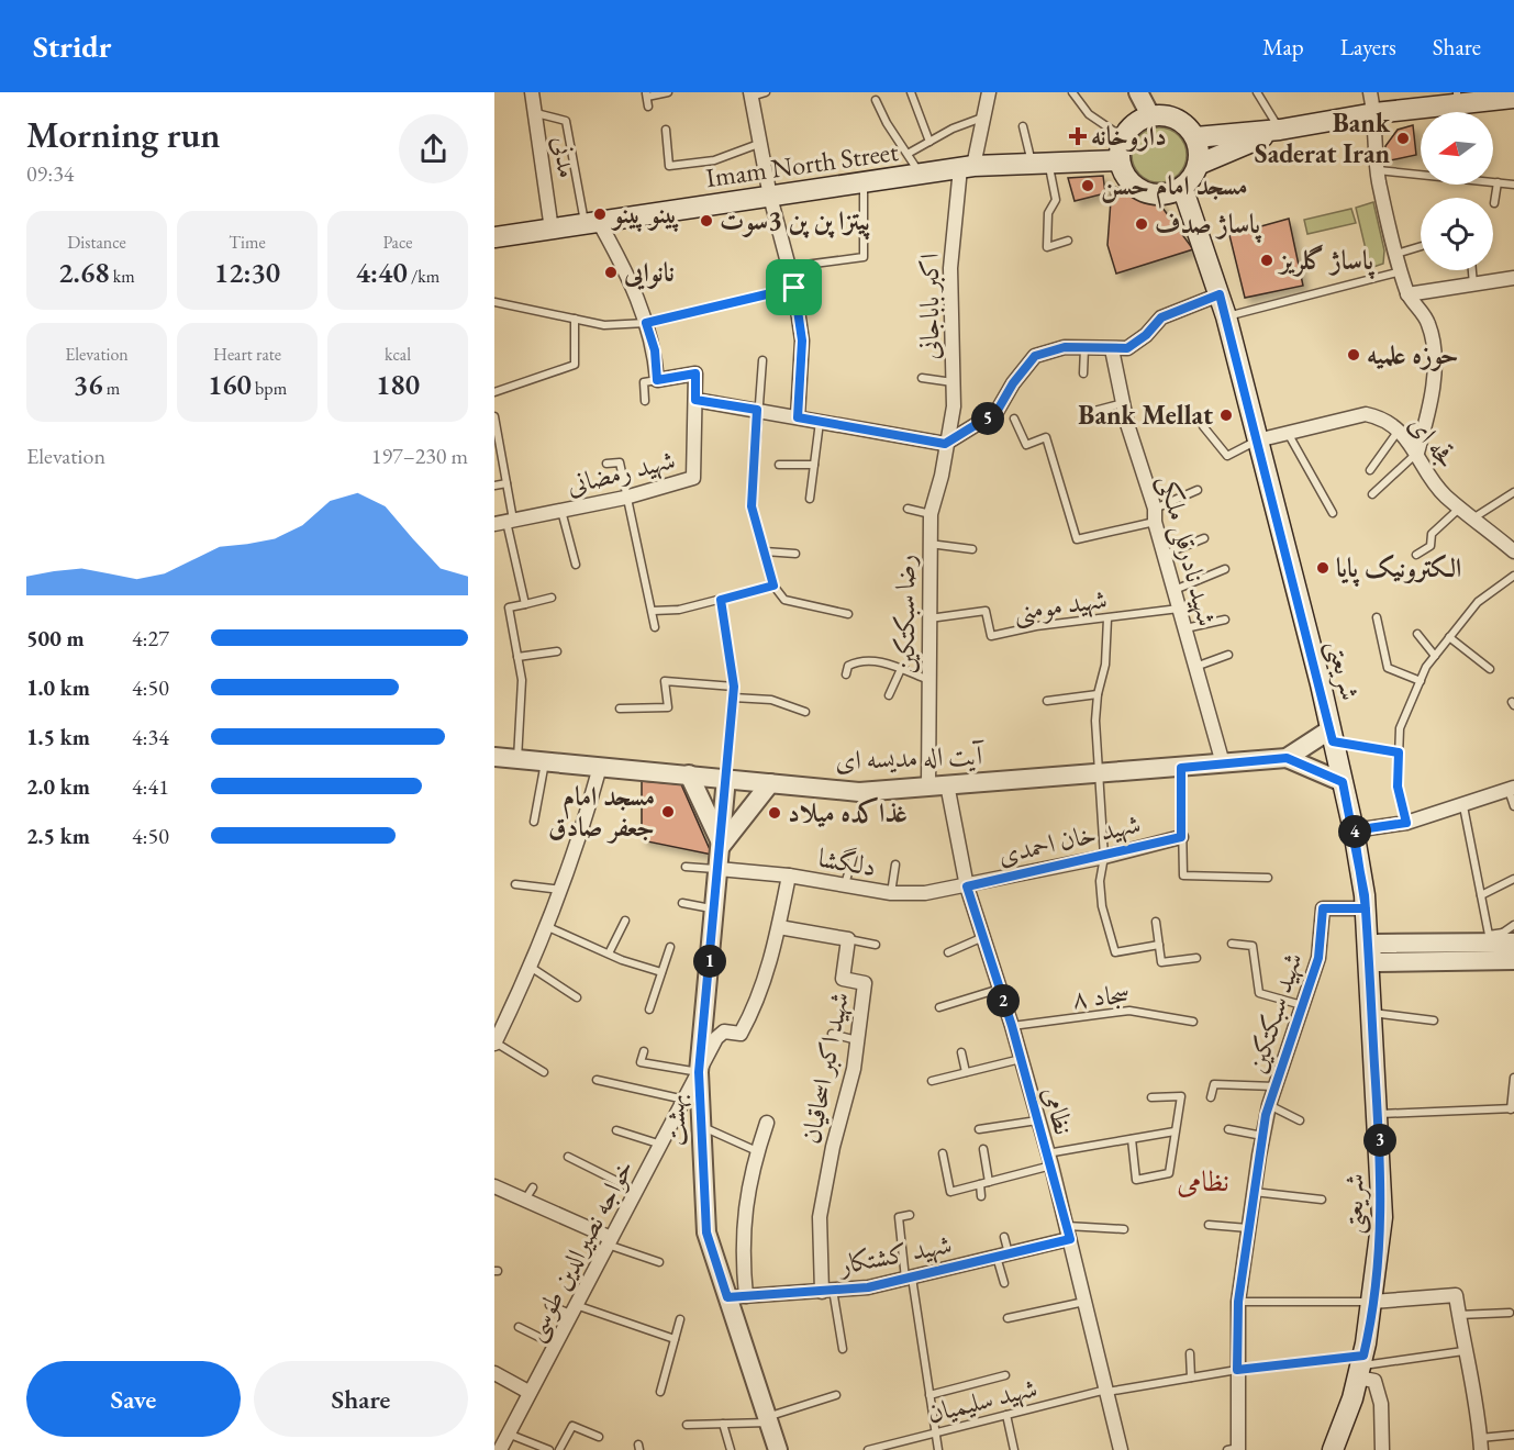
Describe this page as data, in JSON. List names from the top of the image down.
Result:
{
  "streets": {
    "main road": ["Imam North Street", "شریعتی"],
    "street": [
      "مدنی",
      "اکبر باباجانی",
      "قجه ای",
      "شهید رمضانی",
      "شهید نادرقلی ملکی",
      "رضا سبکتکین",
      "آیت اله مدیسه ای",
      "شهید خان احمدی",
      "دلگشا",
      "شهید سبکتکین",
      "شهید اکبر اسحاقیان",
      "نظامی",
      "بهشت",
      "خواجه نصیرالدین طوسی",
      "شهید کشتکار"
    ],
    "lane": ["شهید مومنی", "سجاد ۸", "شهید سلیمیان"]
  },
  "crossings": [
    ["مدنی", "Imam North Street"],
    ["Imam North Street", "اکبر باباجانی"],
    ["Imam North Street", "شریعتی"],
    ["اکبر باباجانی", "رضا سبکتکین"],
    ["قجه ای", "شریعتی"],
    ["شهید نادرقلی ملکی", "شهید مومنی"],
    ["شهید نادرقلی ملکی", "آیت اله مدیسه ای"],
    ["شهید مومنی", "رضا سبکتکین"],
    ["رضا سبکتکین", "آیت اله مدیسه ای"],
    ["رضا سبکتکین", "نظامی"],
    ["شریعتی", "شهید سبکتکین"],
    ["شریعتی", "شهید سلیمیان"],
    ["آیت اله مدیسه ای", "شهید خان احمدی"],
    ["آیت اله مدیسه ای", "نظامی"],
    ["آیت اله مدیسه ای", "بهشت"],
    ["شهید خان احمدی", "دلگشا"],
    ["شهید خان احمدی", "نظامی"],
    ["دلگشا", "نظامی"],
    ["دلگشا", "بهشت"],
    ["سجاد ۸", "نظامی"],
    ["شهید سبکتکین", "شهید سلیمیان"],
    ["شهید اکبر اسحاقیان", "شهید کشتکار"],
    ["نظامی", "شهید کشتکار"],
    ["نظامی", "شهید سلیمیان"],
    ["بهشت", "خواجه نصیرالدین طوسی"],
    ["بهشت", "شهید کشتکار"]
  ],
  "districts": ["نظامی"],
  "places": {
    "health": ["داروخانه"],
    "other": [
      "Bank Saderat Iran",
      "مسجد امام حسن",
      "پینو پینو",
      "پیتزا پن پن 3سوت",
      "پاساژ صدف",
      "پاساژ گلریز",
      "نانوایی",
      "حوزه علمیه",
      "Bank Mellat",
      "الکترونیک پایا",
      "مسجد امام جعفر صادق",
      "غذاکده میلاد"
    ]
  },
  "north": "left",
  "page": {
    "header": "Stridr",
    "nav": ["Map", "Layers", "Share"],
    "heading": ["Morning run", "09:34"],
    "stats": [
      ["Distance", "2.68 km"],
      ["Time", "12:30"],
      ["Pace", "4:40 /km"],
      ["Elevation", "36 m"],
      ["Heart rate", "160 bpm"],
      ["kcal", "180"]
    ],
    "pins": [
      "5",
      "4",
      "1",
      "2",
      "3"
    ],
    "chart": ["Elevation", "197–230 m"],
    "list": [
      {
        "name": "500 m",
        "note": "4:27"
      },
      {
        "name": "1.0 km",
        "note": "4:50"
      },
      {
        "name": "1.5 km",
        "note": "4:34"
      },
      {
        "name": "2.0 km",
        "note": "4:41"
      },
      {
        "name": "2.5 km",
        "note": "4:50"
      }
    ],
    "buttons": ["Save", "Share"]
  }
}
